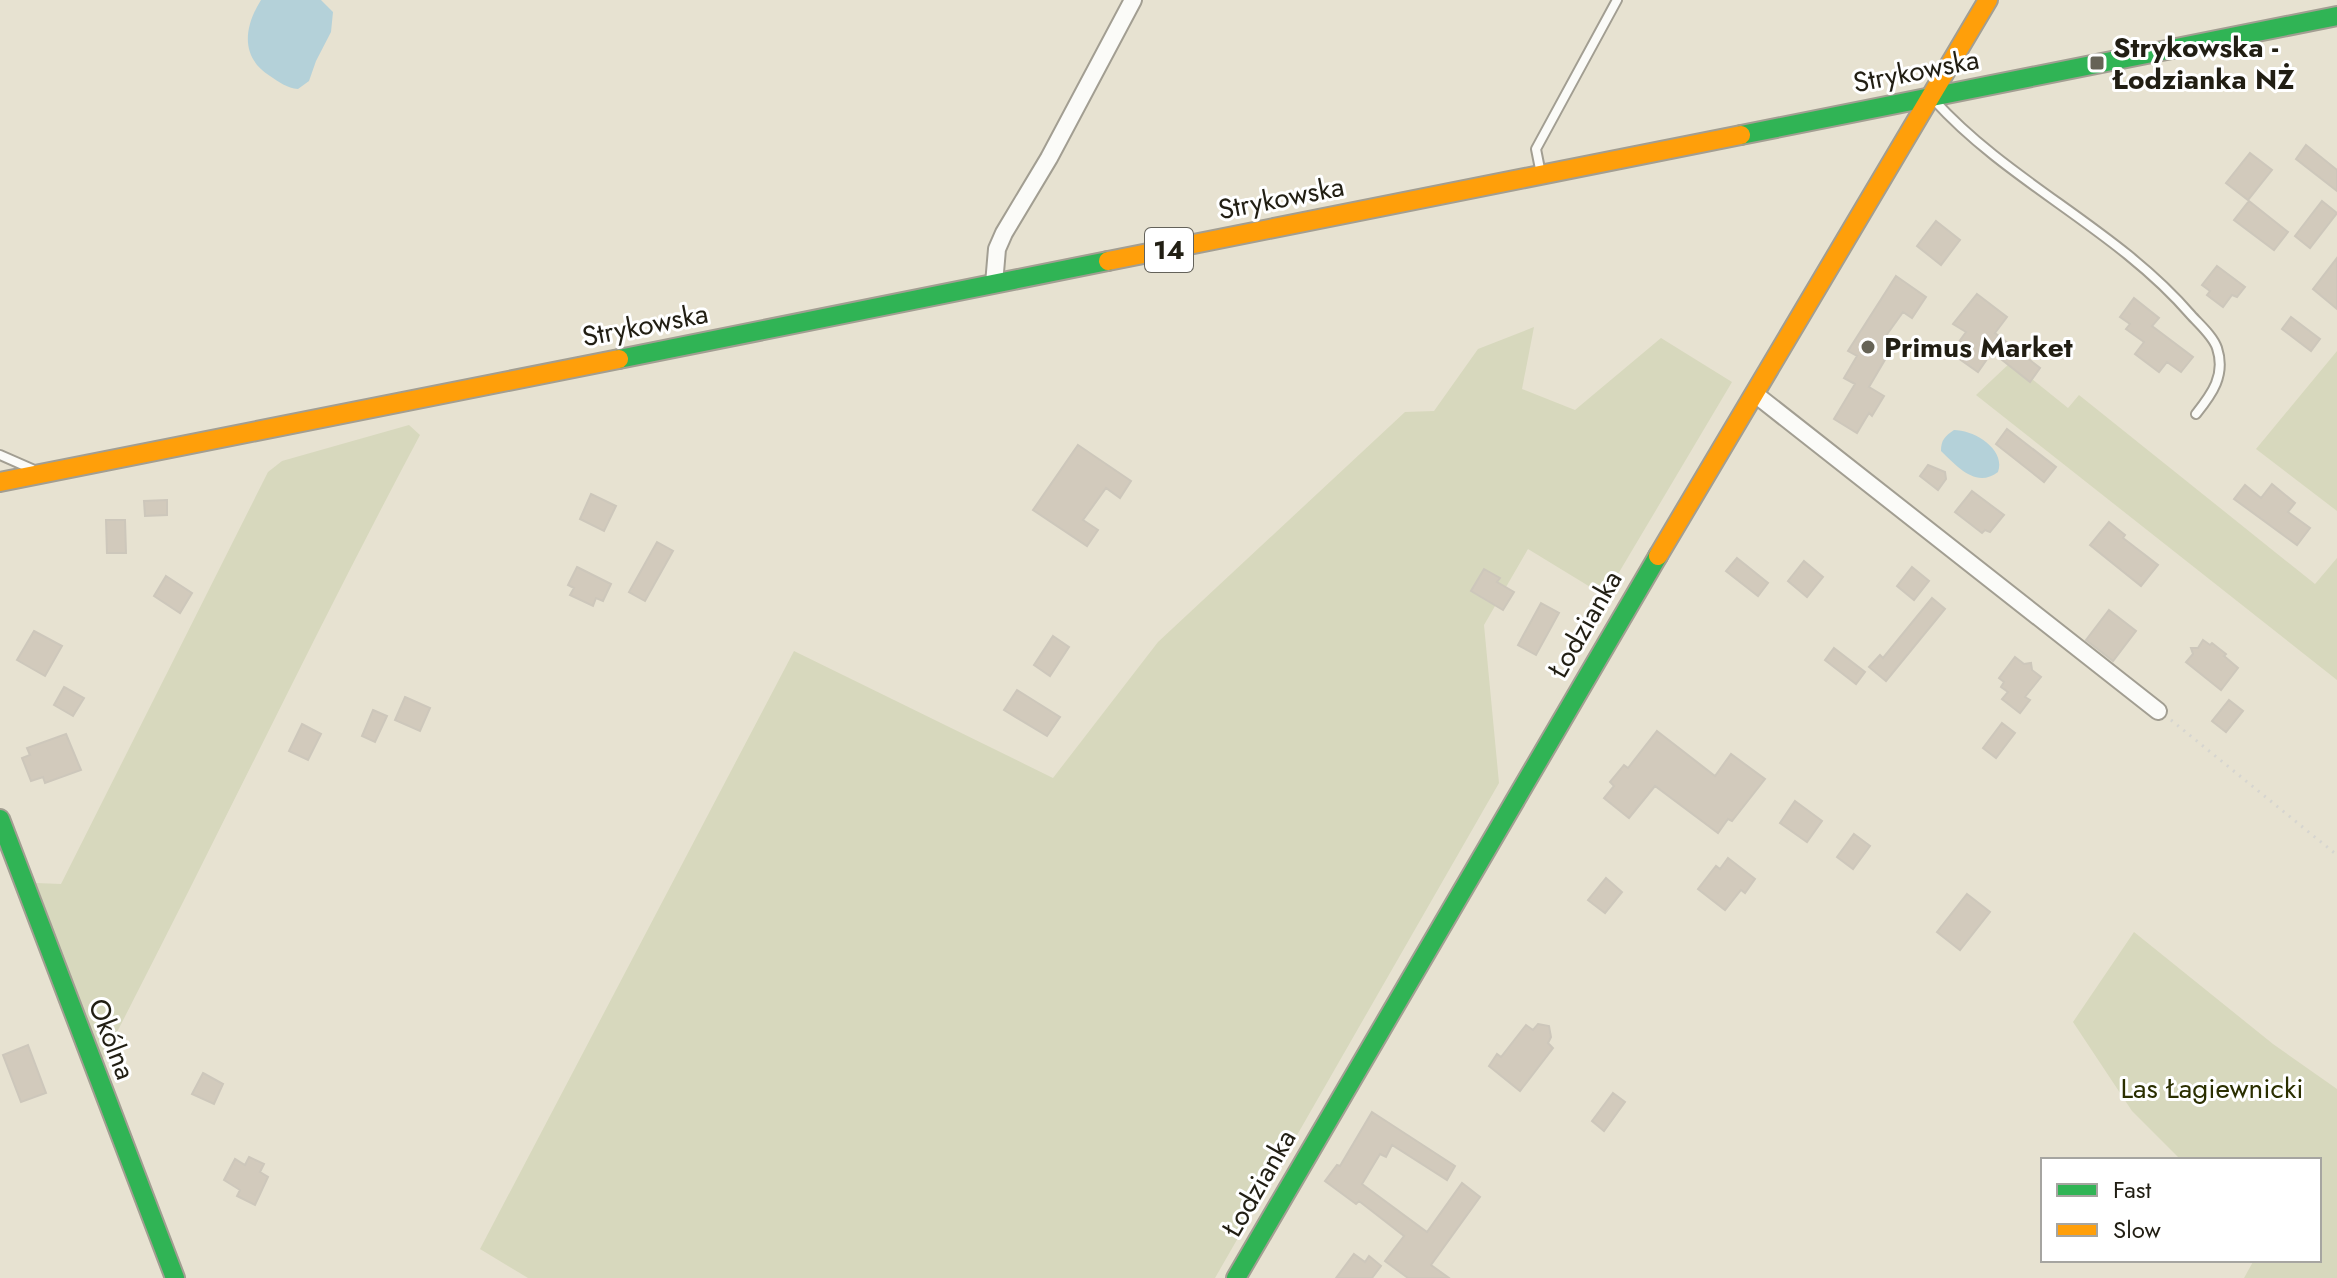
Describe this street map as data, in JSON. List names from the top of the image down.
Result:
{
  "streets": {
    "main road": [
      "Strykowska",
      "14",
      "Łodzianka",
      "Okólna"
    ]
  },
  "crossings": [
    ["Strykowska", "Łodzianka"]
  ],
  "parks": ["Las Łagiewnicki"],
  "places": {
    "transit": ["Strykowska - Łodzianka NŻ"],
    "other": ["Primus Market"]
  },
  "legend": ["Fast", "Slow"]
}
